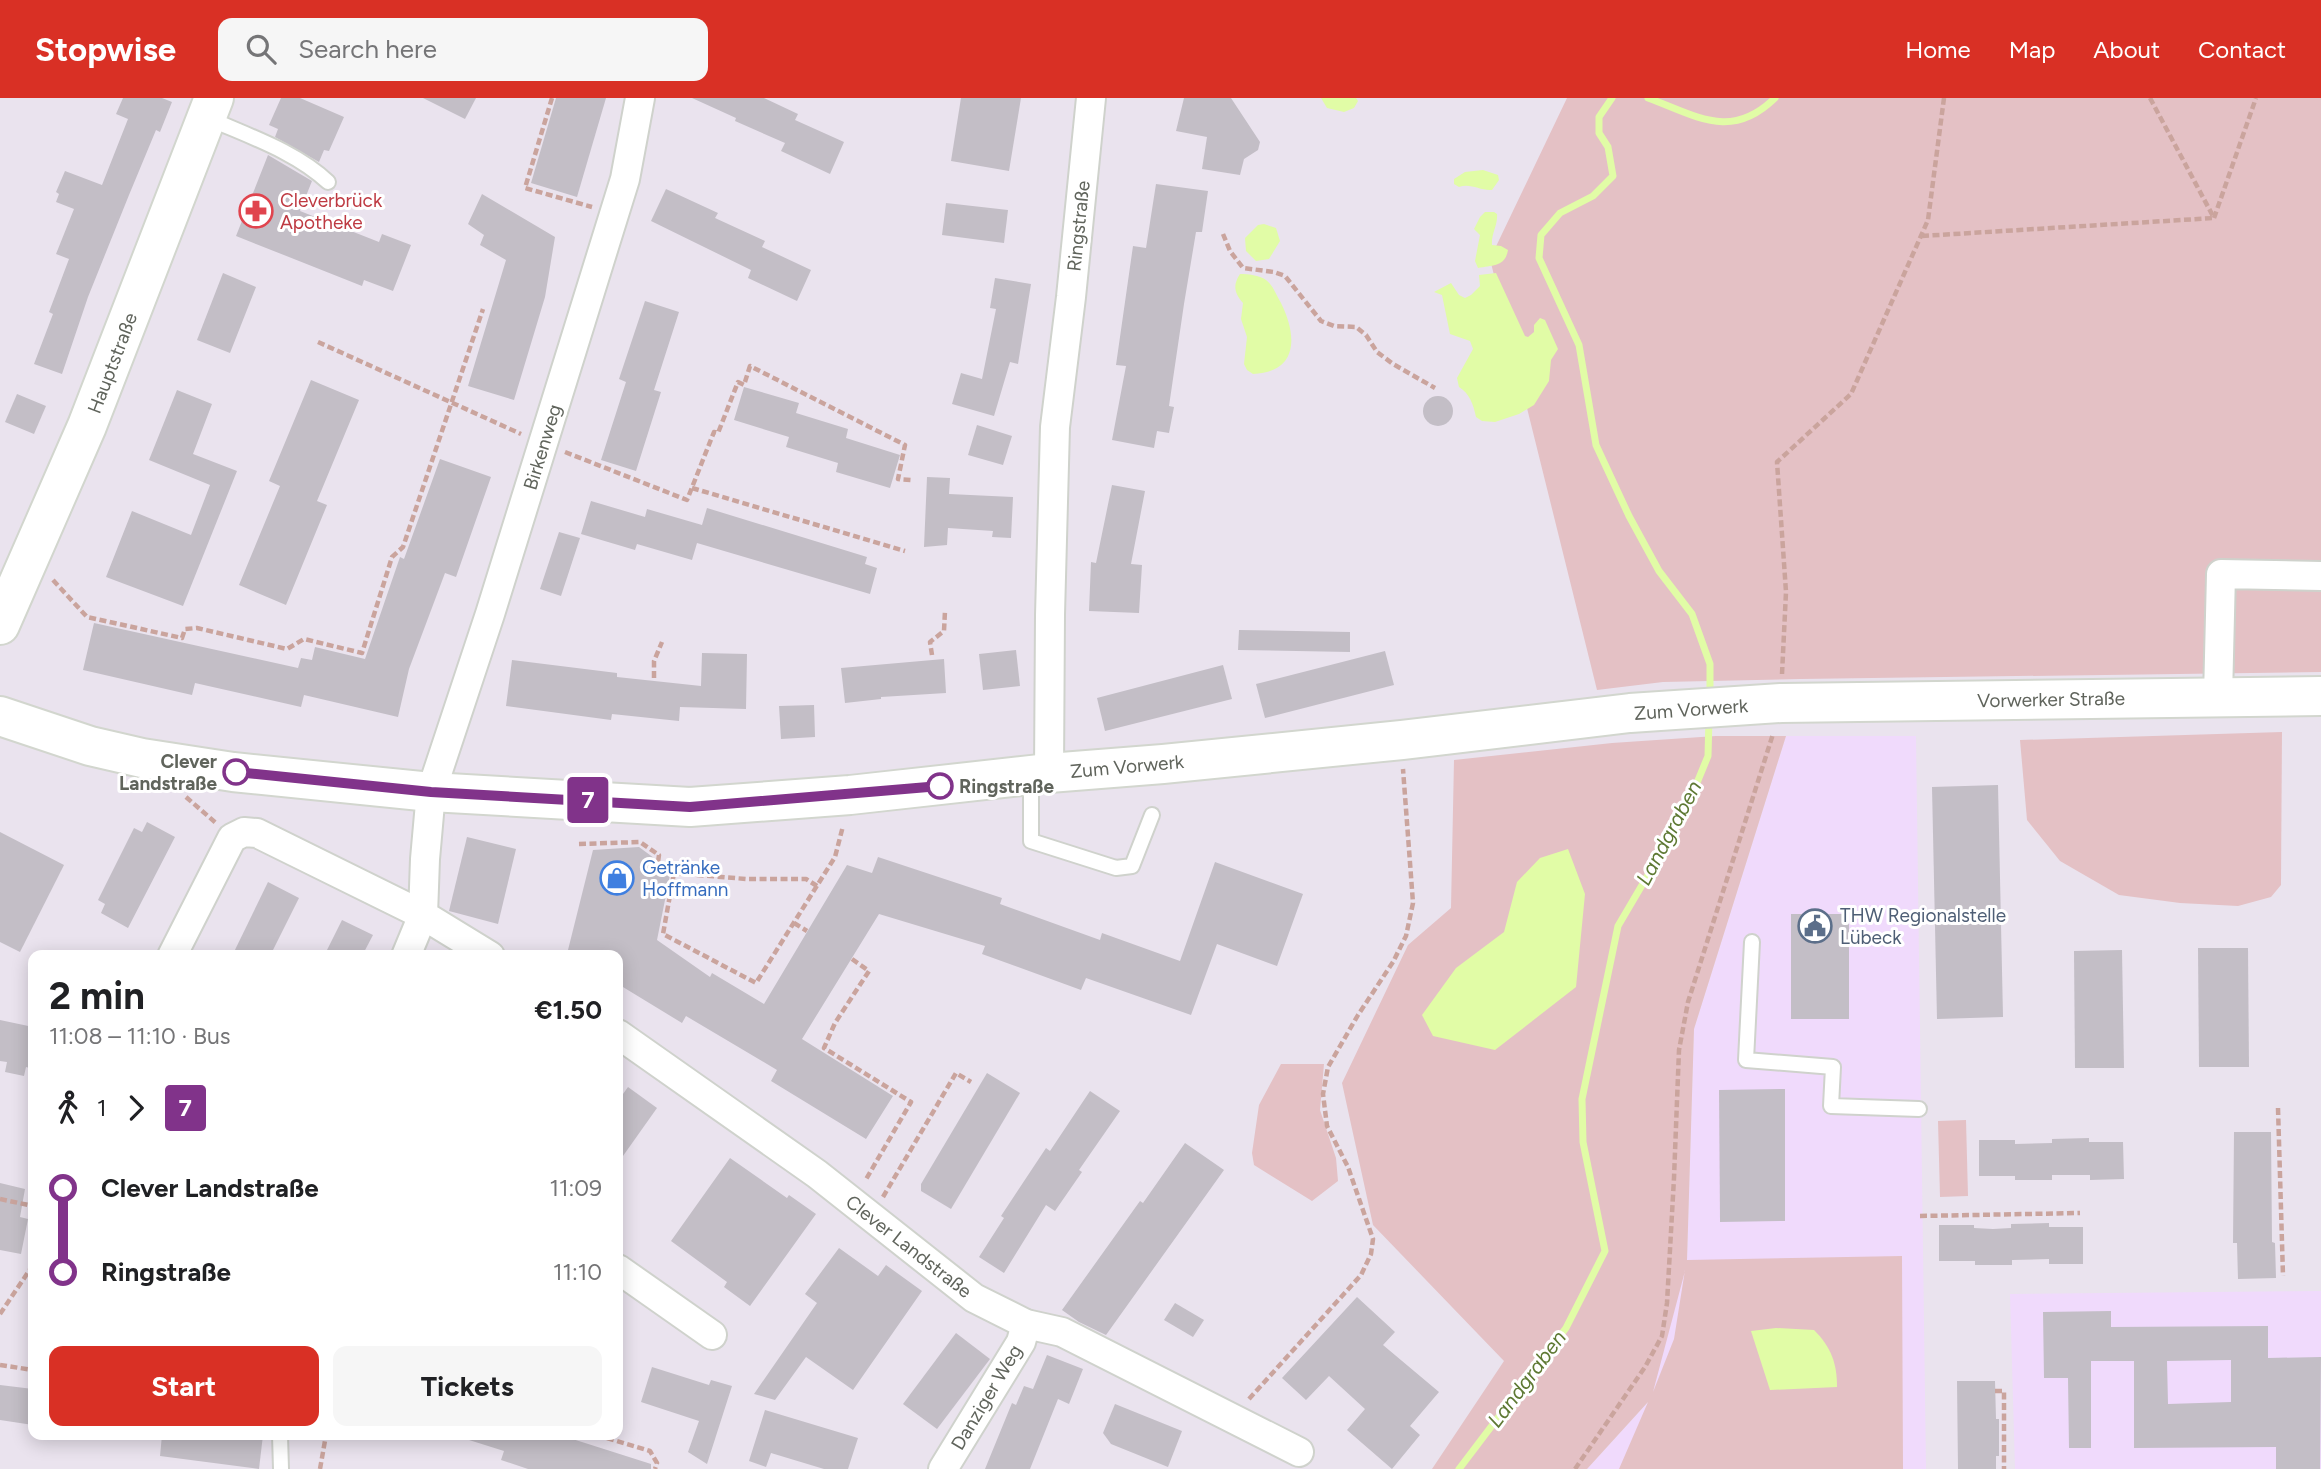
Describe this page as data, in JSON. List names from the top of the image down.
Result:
{
  "streets": {
    "street": [
      "Ringstraße",
      "Hauptstraße",
      "Birkenweg",
      "Vorwerker Straße",
      "Zum Vorwerk",
      "Clever Landstraße",
      "Danziger Weg"
    ]
  },
  "crossings": [
    ["Ringstraße", "Zum Vorwerk"],
    ["Birkenweg", "Zum Vorwerk"],
    ["Vorwerker Straße", "Zum Vorwerk"],
    ["Clever Landstraße", "Danziger Weg"]
  ],
  "water": ["Landgraben"],
  "places": {
    "pharmacy": ["Cleverbrück Apotheke"],
    "other": ["Clever Landstraße", "Ringstraße"],
    "shop": ["Getränke Hoffmann"],
    "public building": ["THW Regionalstelle Lübeck"]
  },
  "lines": ["bus line 7"],
  "page": {
    "header": "Stopwise",
    "search": "Search here",
    "nav": [
      "Home",
      "Map",
      "About",
      "Contact"
    ],
    "on_map": "7",
    "heading": ["2 min", "11:08 – 11:10 · Bus", "€1.50"],
    "legs": ["1", "7"],
    "list": [
      {
        "name": "Clever Landstraße",
        "value": "11:09"
      },
      {
        "name": "Ringstraße",
        "value": "11:10"
      }
    ],
    "buttons": ["Start", "Tickets"]
  }
}
